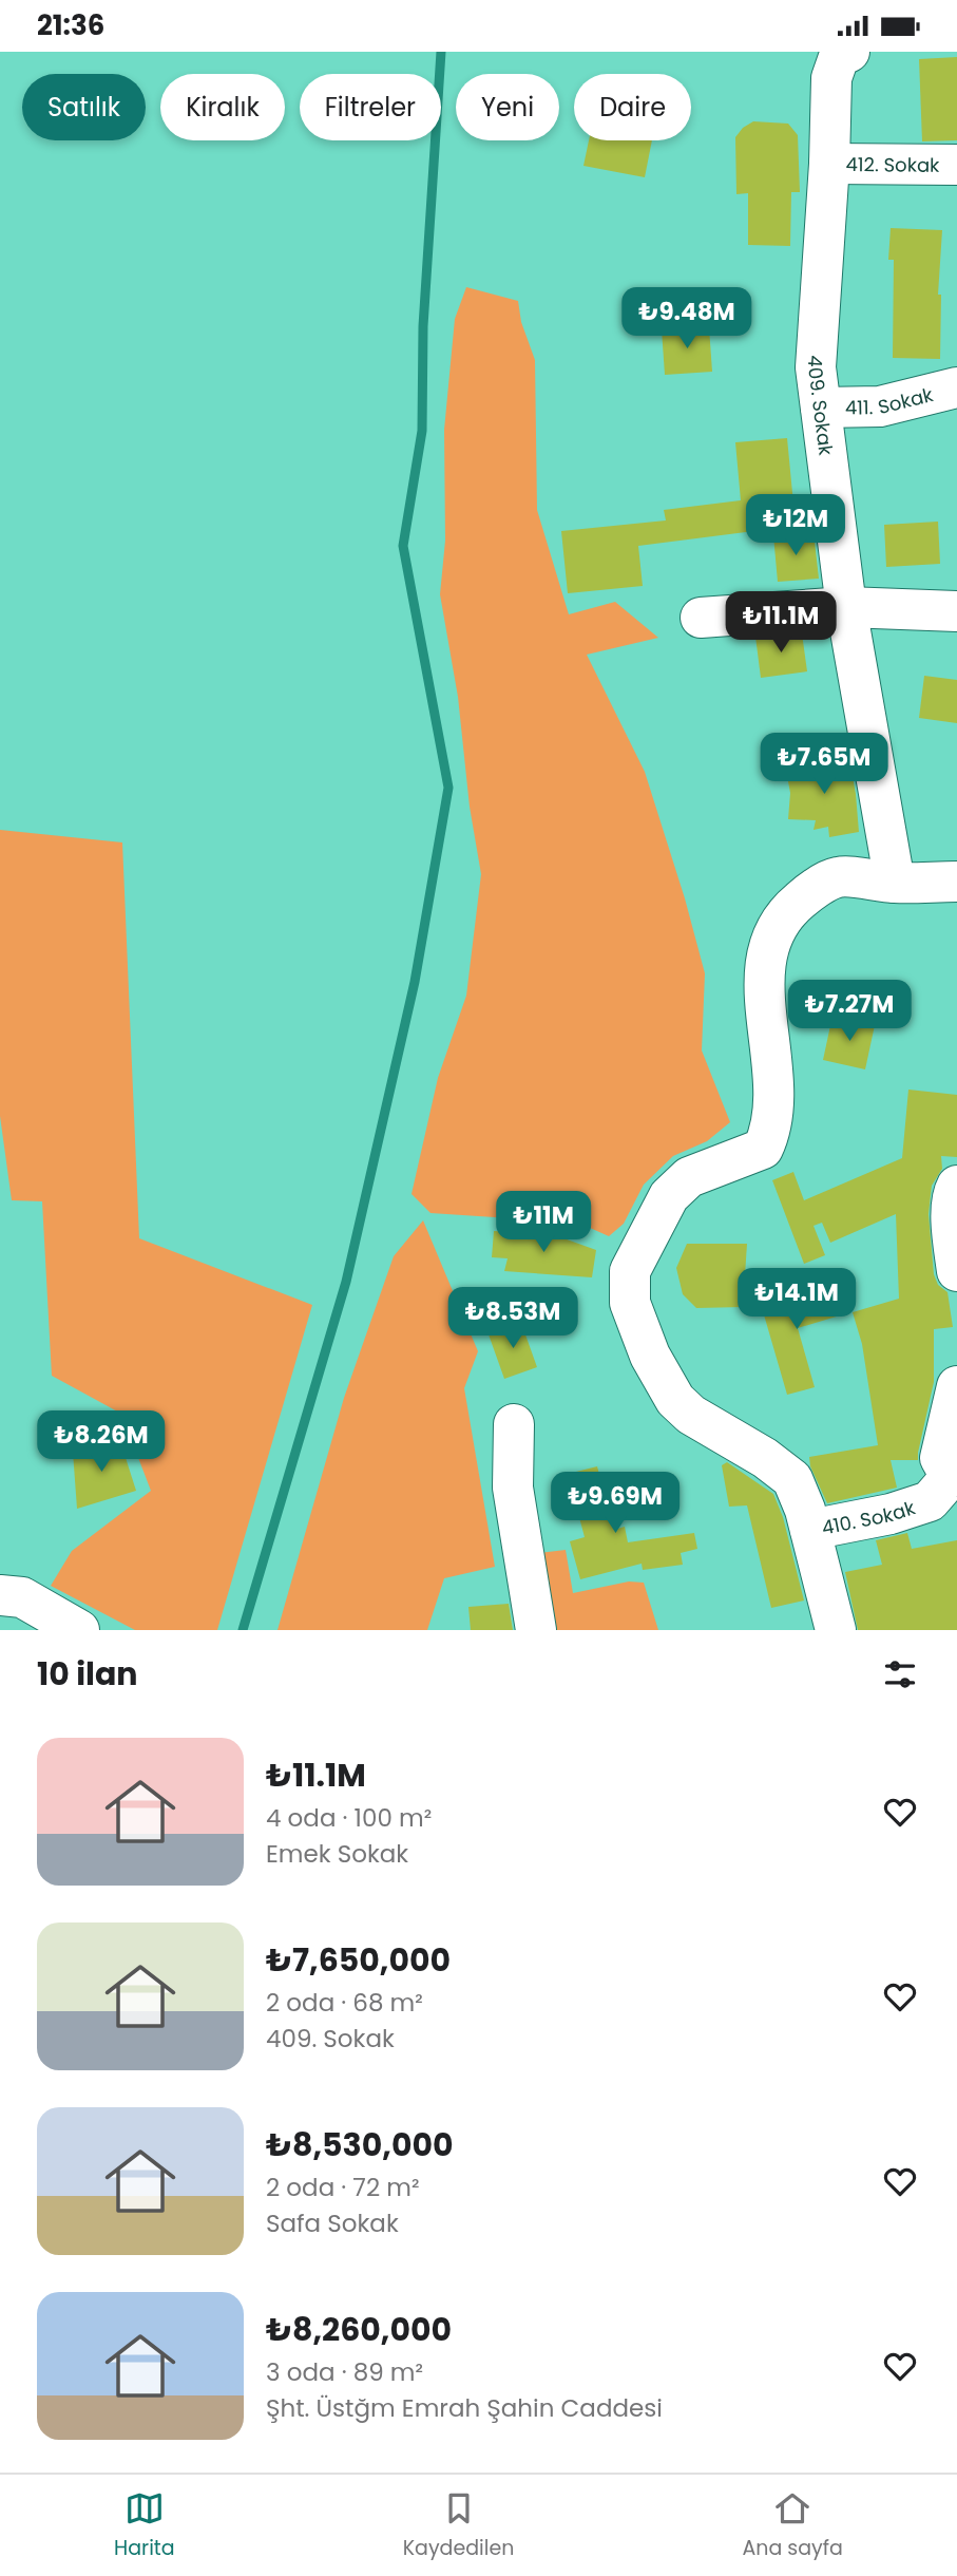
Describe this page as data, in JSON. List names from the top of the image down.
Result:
{
  "streets": {
    "street": [
      "412. Sokak",
      "411. Sokak",
      "409. Sokak",
      "410. Sokak"
    ]
  },
  "crossings": [
    ["412. Sokak", "409. Sokak"],
    ["411. Sokak", "409. Sokak"]
  ],
  "page": {
    "status": "21:36",
    "chip": [
      "Satılık",
      "Kiralık",
      "Filtreler",
      "Yeni",
      "Daire"
    ],
    "price": [
      "₺9.48M",
      "₺12M",
      "₺11.1M",
      "₺7.65M",
      "₺7.27M",
      "₺11M",
      "₺14.1M",
      "₺8.53M",
      "₺8.26M",
      "₺9.69M"
    ],
    "heading": "10 ilan",
    "list": [
      {
        "name": "₺11.1M",
        "note": "4 oda · 100 m² · Emek Sokak"
      },
      {
        "name": "₺7,650,000",
        "note": "2 oda · 68 m² · 409. Sokak"
      },
      {
        "name": "₺8,530,000",
        "note": "2 oda · 72 m² · Safa Sokak"
      },
      {
        "name": "₺8,260,000",
        "note": "3 oda · 89 m² · Şht. Üstğm Emrah Şahin Caddesi"
      }
    ],
    "tabs": ["Harita", "Kaydedilen", "Ana sayfa"]
  }
}
